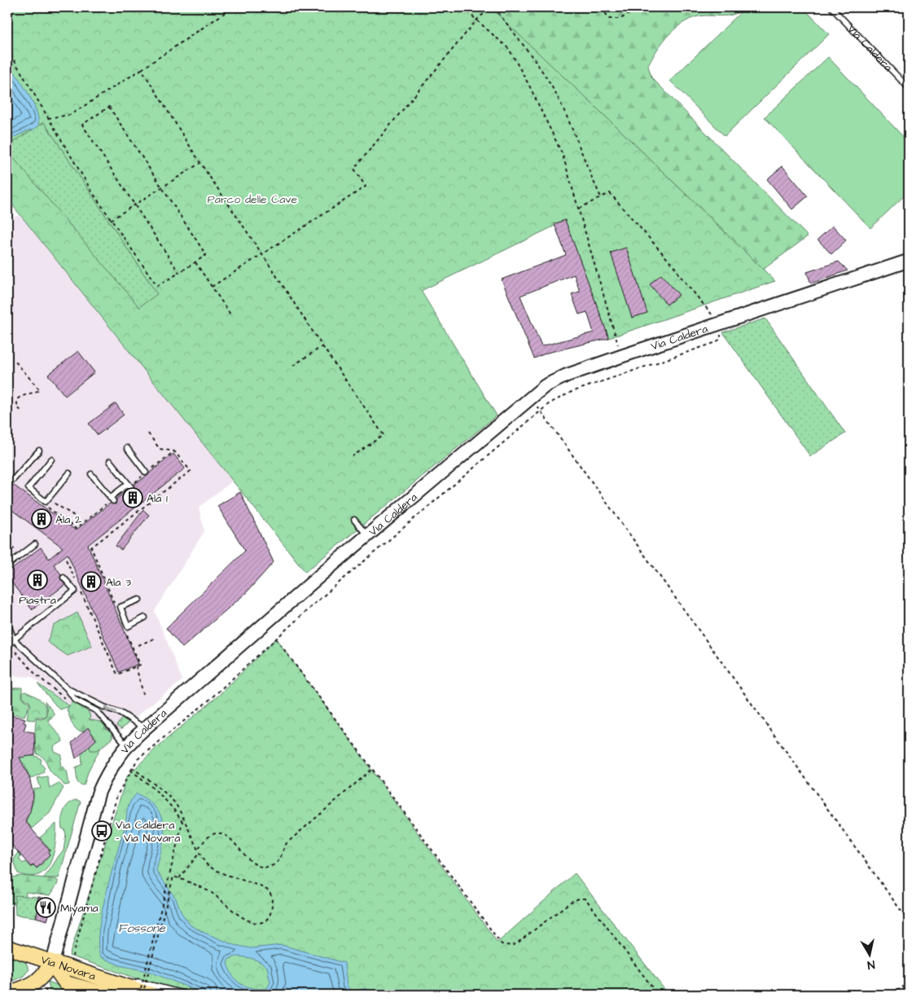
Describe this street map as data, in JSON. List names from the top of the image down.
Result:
{
  "streets": {
    "main road": ["Via Novara"],
    "street": ["Via Caldera"]
  },
  "crossings": [
    ["Via Caldera", "Via Novara"]
  ],
  "water": ["Fossone"],
  "parks": ["Parco delle Cave"],
  "places": {
    "building": [
      "Ala 1",
      "Ala 2",
      "Piastra",
      "Ala 3"
    ],
    "bus stop": ["Via Caldera - Via Novara"],
    "restaurant": ["Miyama"]
  },
  "north": "bottom"
}
